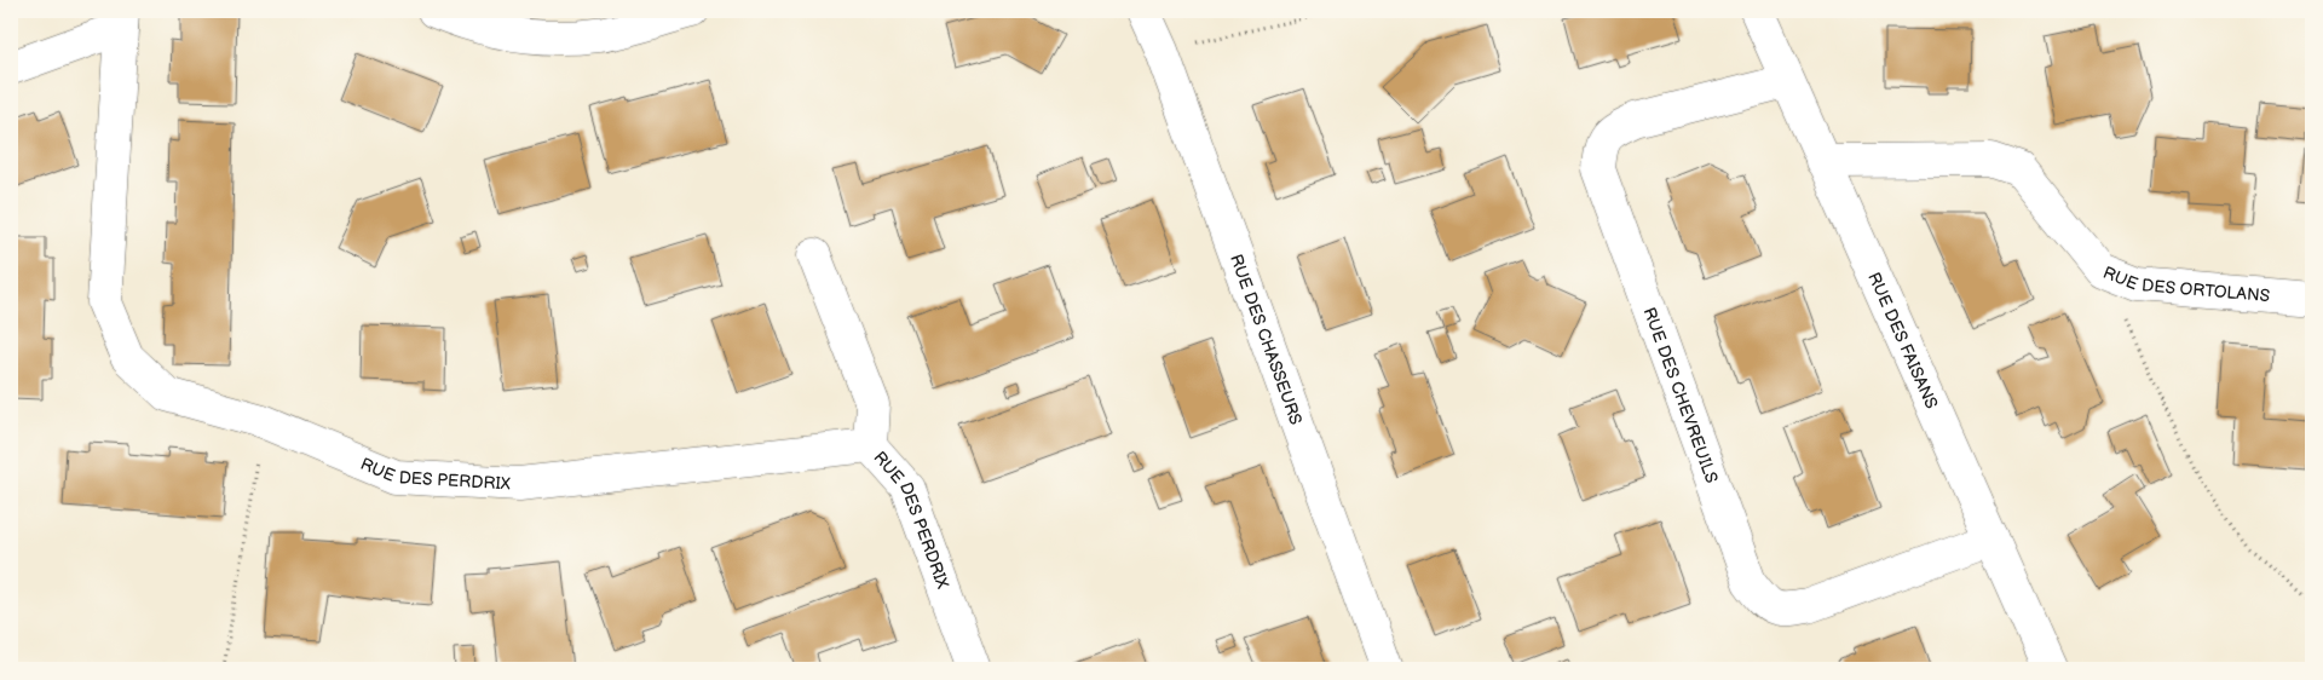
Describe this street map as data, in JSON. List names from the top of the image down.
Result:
{
  "streets": {
    "street": [
      "RUE DES ORTOLANS",
      "RUE DES CHASSEURS",
      "RUE DES FAISANS",
      "RUE DES CHEVREUILS",
      "RUE DES PERDRIX"
    ]
  },
  "crossings": [
    ["RUE DES ORTOLANS", "RUE DES FAISANS"],
    ["RUE DES FAISANS", "RUE DES CHEVREUILS"]
  ]
}
